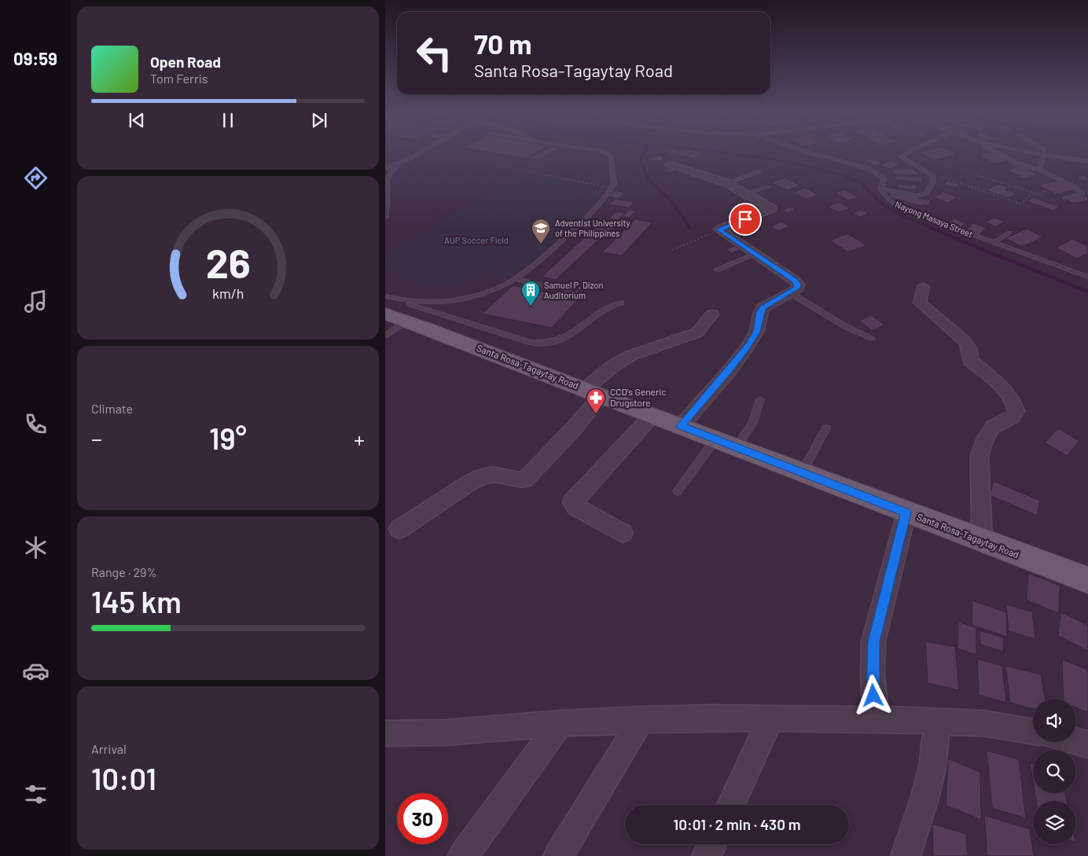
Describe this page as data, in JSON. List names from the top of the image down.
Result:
{
  "streets": {
    "main road": ["Santa Rosa-Tagaytay Road"],
    "lane": ["Nayong Masaya Street"]
  },
  "parks": ["AUP Soccer Field"],
  "places": {
    "school or university": ["Adventist University of the Philippines"],
    "building": ["Samuel P. Dizon Auditorium"],
    "pharmacy": ["CCD's Generic Drugstore"]
  },
  "page": {
    "tabs": "09:59",
    "turn": ["70 m", "Santa Rosa-Tagaytay Road"],
    "song": ["Open Road", "Tom Ferris"],
    "tile": [
      "Climate",
      ["Range · 29%", "145 km"],
      ["Arrival", "10:01"]
    ],
    "heat": ["−", "19°", "+"],
    "limit": "30",
    "trip": "10:01 · 2 min · 430 m",
    "gauge": ["26", "km/h"]
  }
}
